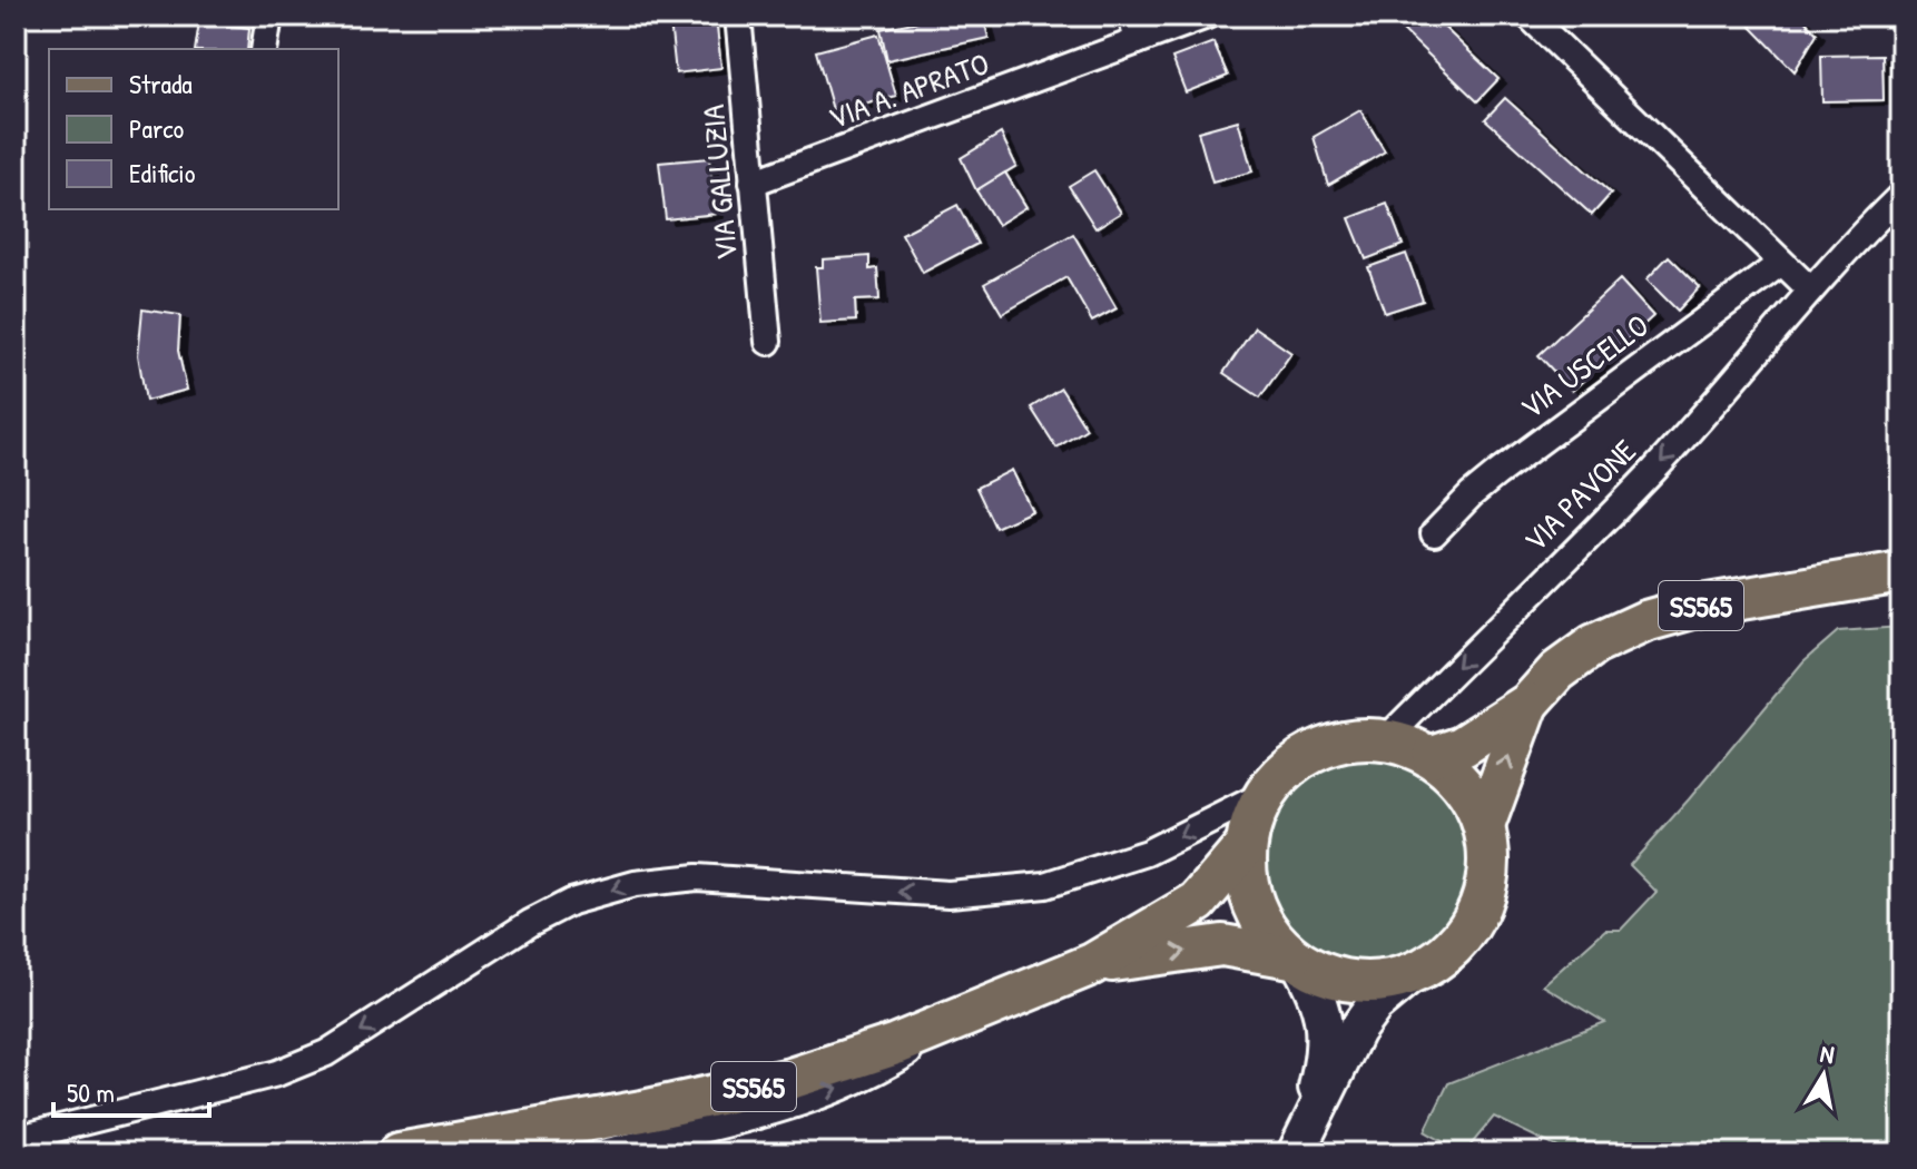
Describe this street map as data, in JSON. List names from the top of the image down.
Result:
{
  "streets": {
    "main road": ["SS565"],
    "street": [
      "VIA A. APRATO",
      "VIA GALLUZIA",
      "VIA USCELLO",
      "VIA PAVONE"
    ]
  },
  "crossings": [
    ["VIA A. APRATO", "VIA GALLUZIA"],
    ["VIA PAVONE", "SS565"]
  ],
  "one_way": ["VIA PAVONE"],
  "legend": ["Strada", "Parco", "Edificio"],
  "scale_bar": "50 m",
  "north": "top"
}
